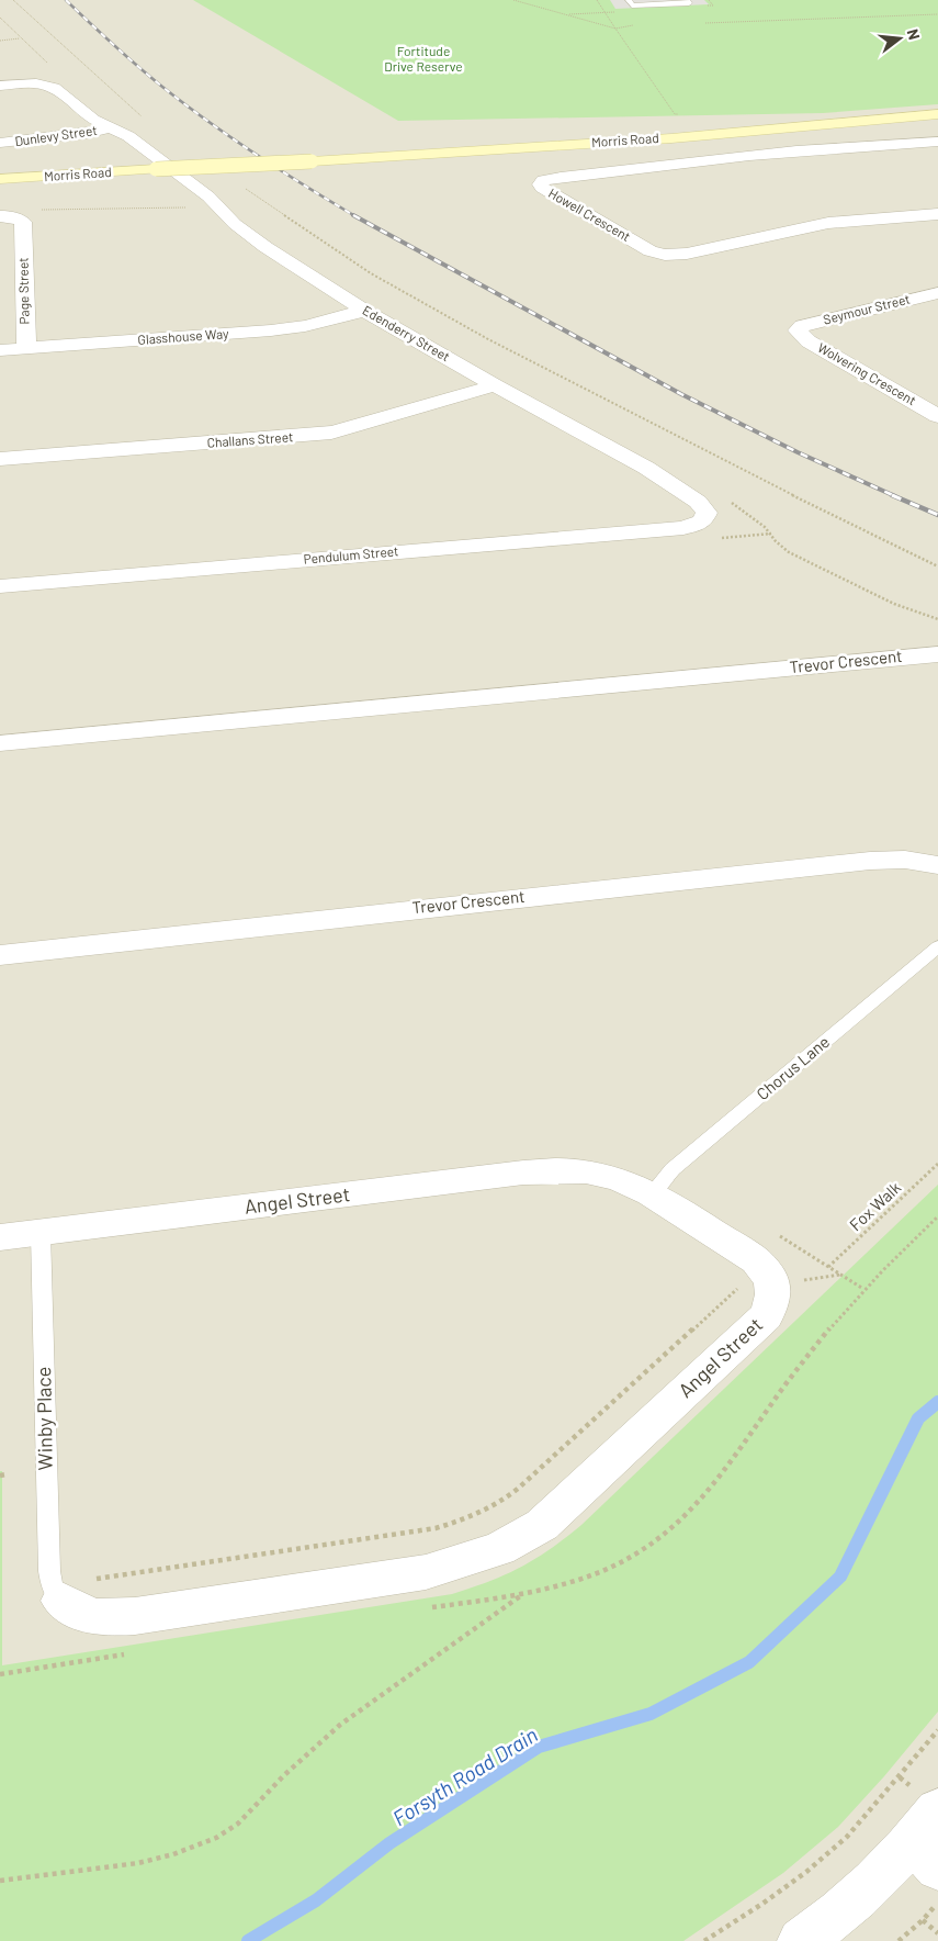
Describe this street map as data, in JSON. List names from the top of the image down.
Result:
{
  "streets": {
    "street": [
      "Dunlevy Street",
      "Morris Road",
      "Howell Crescent",
      "Page Street",
      "Seymour Street",
      "Edenderry Street",
      "Glasshouse Way",
      "Wolvering Crescent",
      "Challans Street",
      "Pendulum Street",
      "Trevor Crescent",
      "Angel Street"
    ],
    "lane": ["Chorus Lane", "Winby Place"],
    "path": ["Fox Walk"]
  },
  "crossings": [
    ["Dunlevy Street", "Edenderry Street"],
    ["Page Street", "Glasshouse Way"],
    ["Seymour Street", "Wolvering Crescent"],
    ["Edenderry Street", "Glasshouse Way"],
    ["Edenderry Street", "Challans Street"],
    ["Edenderry Street", "Pendulum Street"],
    ["Chorus Lane", "Angel Street"],
    ["Angel Street", "Winby Place"]
  ],
  "water": ["Forsyth Road Drain"],
  "parks": ["Fortitude Drive Reserve"],
  "north": "right"
}
